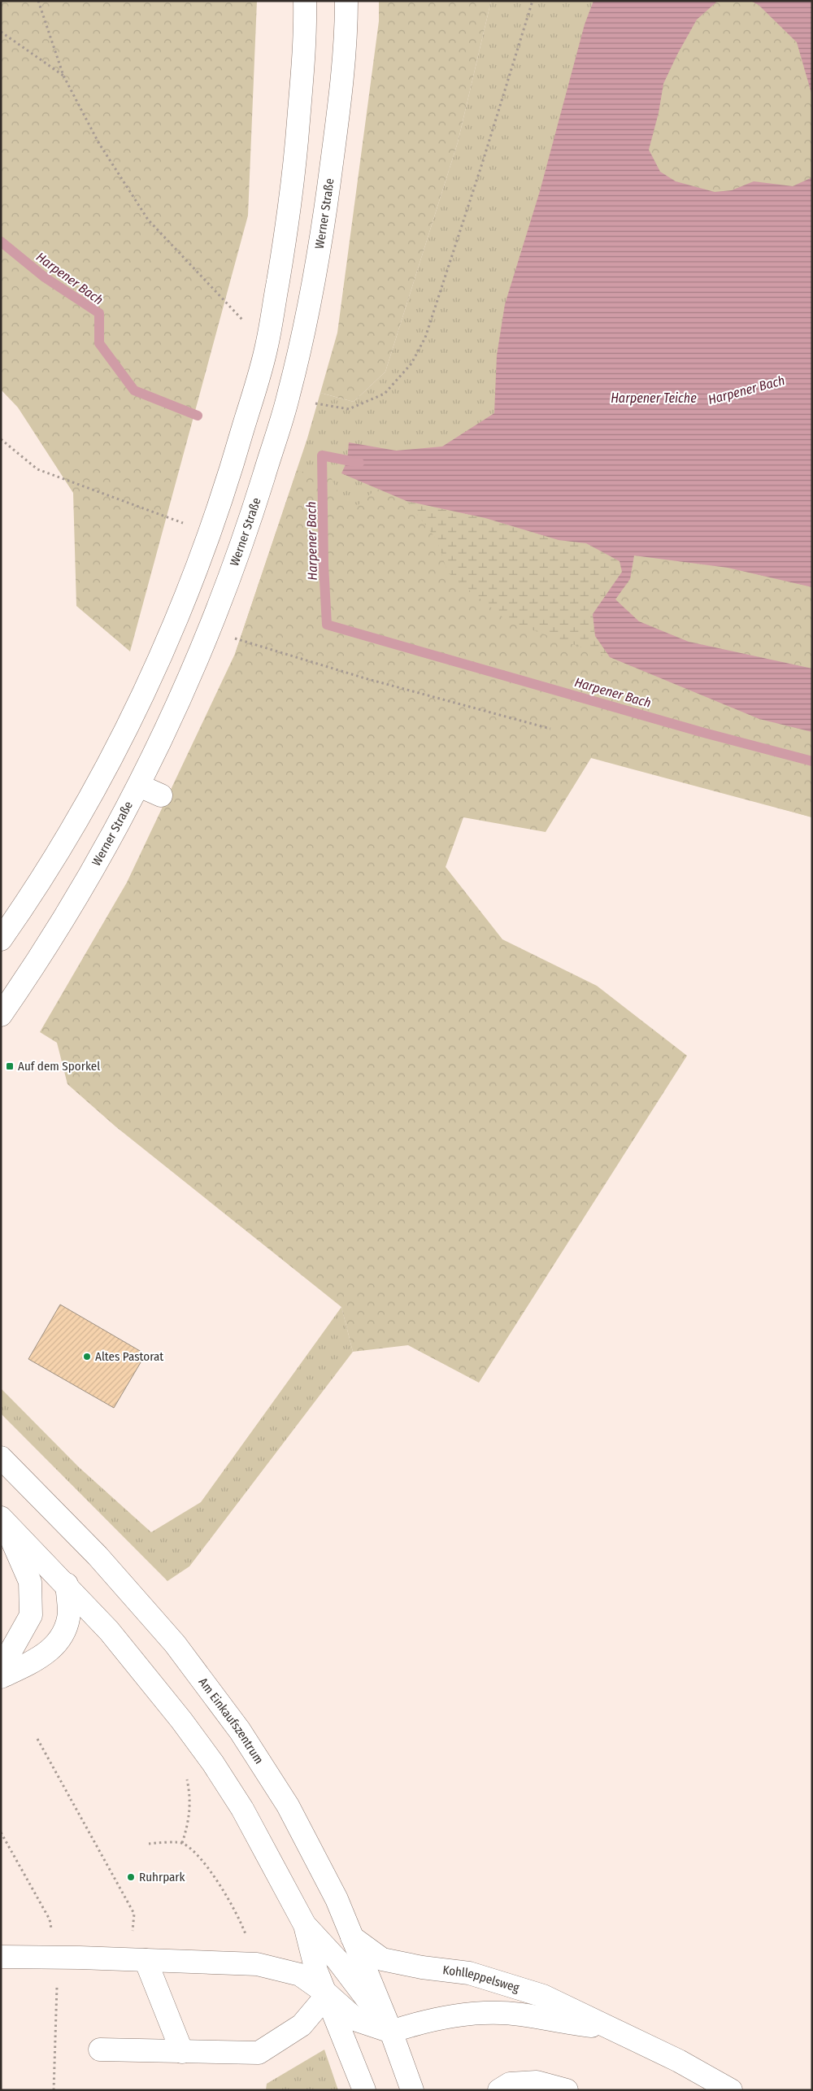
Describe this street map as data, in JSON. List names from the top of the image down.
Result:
{
  "streets": {
    "main road": ["Werner Straße", "Am Einkaufszentrum", "Kohlleppelsweg"]
  },
  "crossings": [
    ["Am Einkaufszentrum", "Kohlleppelsweg"]
  ],
  "water": ["Harpener Bach", "Harpener Teiche"],
  "places": {
    "transit": ["Auf dem Sporkel"],
    "other": ["Altes Pastorat", "Ruhrpark"]
  }
}
